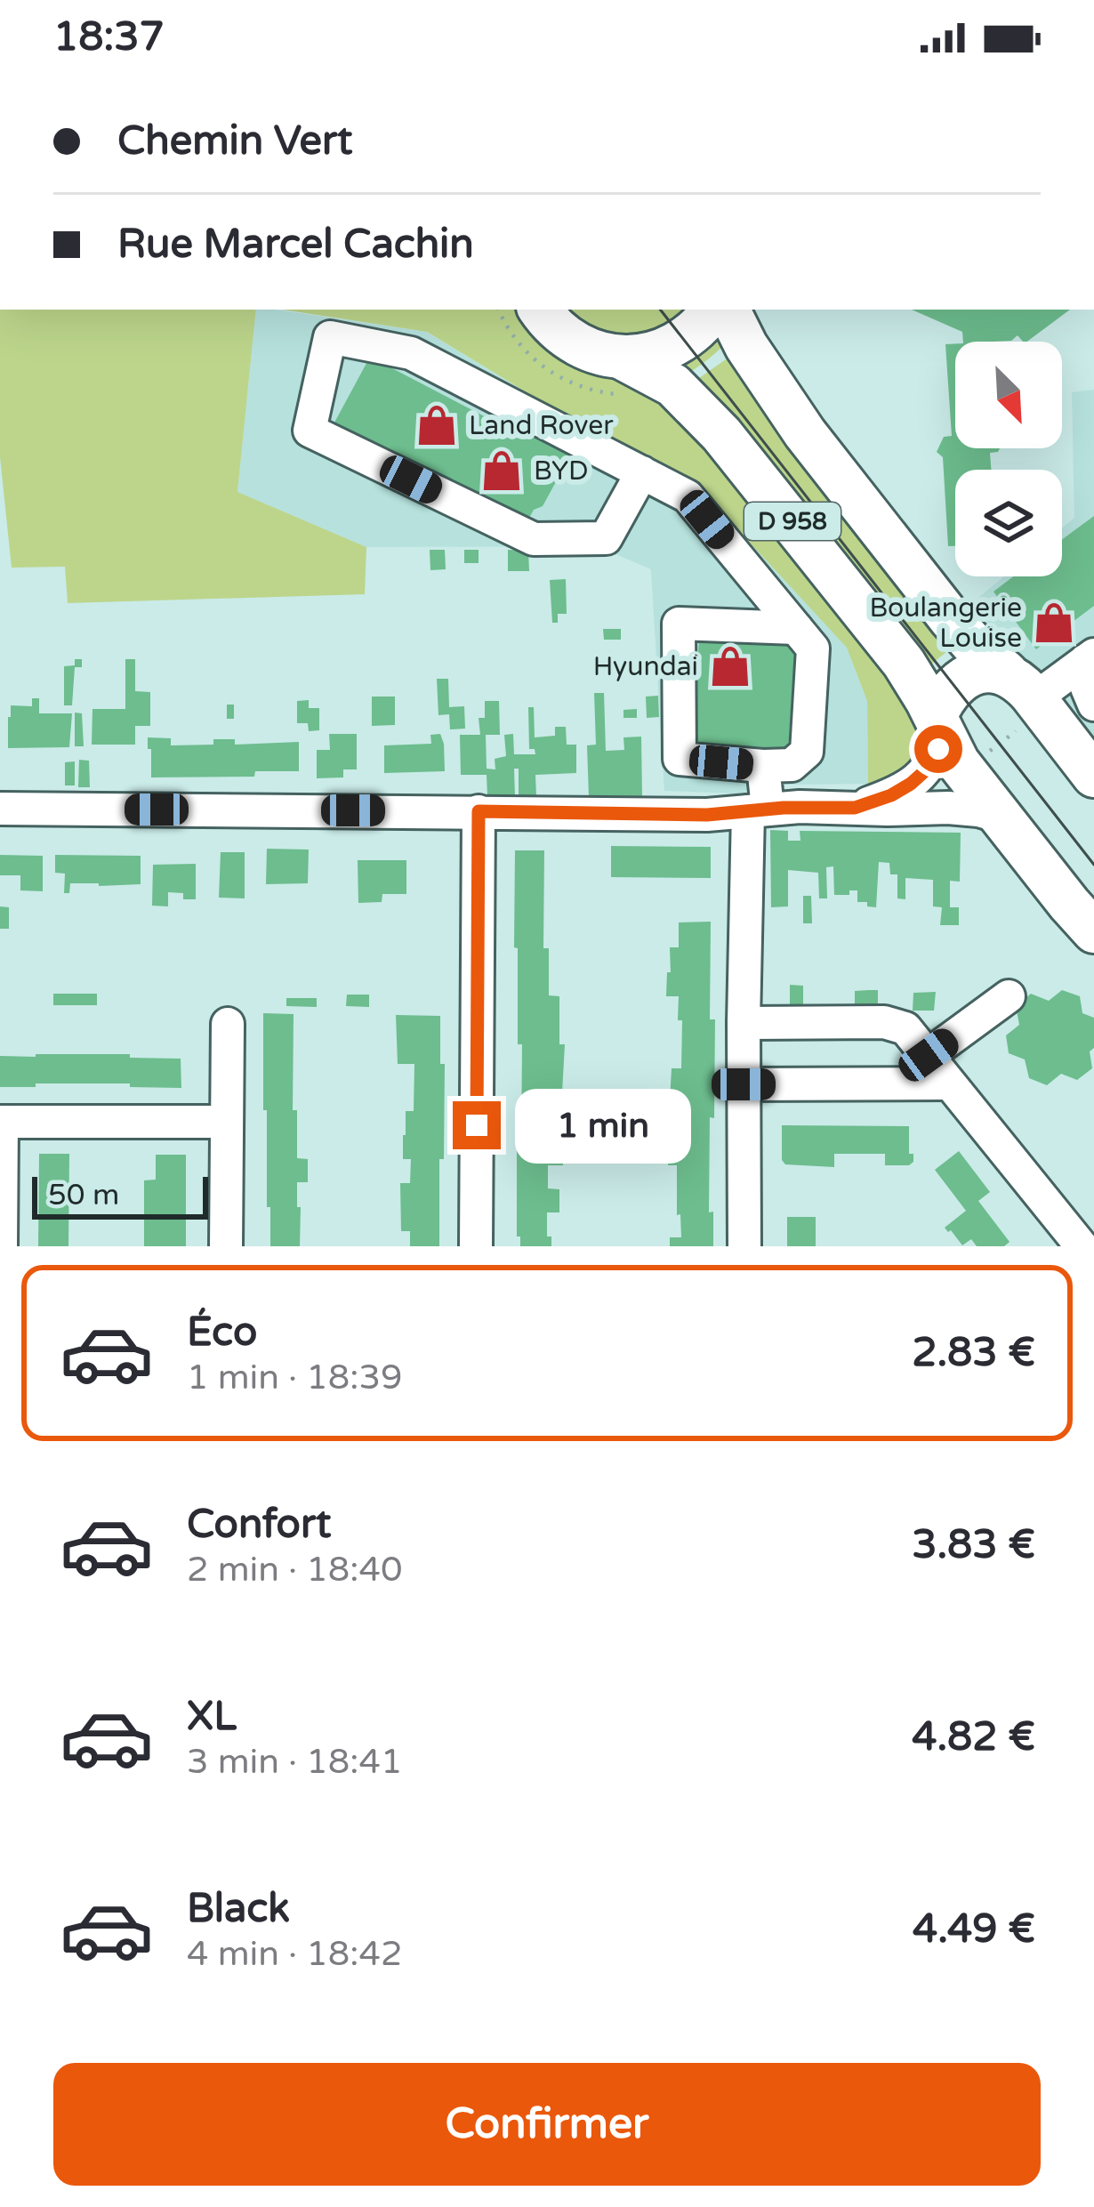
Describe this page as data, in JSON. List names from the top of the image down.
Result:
{
  "streets": {
    "main road": ["D 958"]
  },
  "places": {
    "shop": [
      "Land Rover",
      "BYD",
      "Boulangerie Louise",
      "Hyundai"
    ]
  },
  "scale_bar": "50 m",
  "north": "bottom right",
  "page": {
    "status": "18:37",
    "banner": ["Chemin Vert", "Rue Marcel Cachin"],
    "bubble": "1 min",
    "scale": "50 m",
    "list": [
      {
        "name": "Éco",
        "note": "1 min · 18:39",
        "value": "2.83 €"
      },
      {
        "name": "Confort",
        "note": "2 min · 18:40",
        "value": "3.83 €"
      },
      {
        "name": "XL",
        "note": "3 min · 18:41",
        "value": "4.82 €"
      },
      {
        "name": "Black",
        "note": "4 min · 18:42",
        "value": "4.49 €"
      }
    ],
    "buttons": "Confirmer"
  }
}
